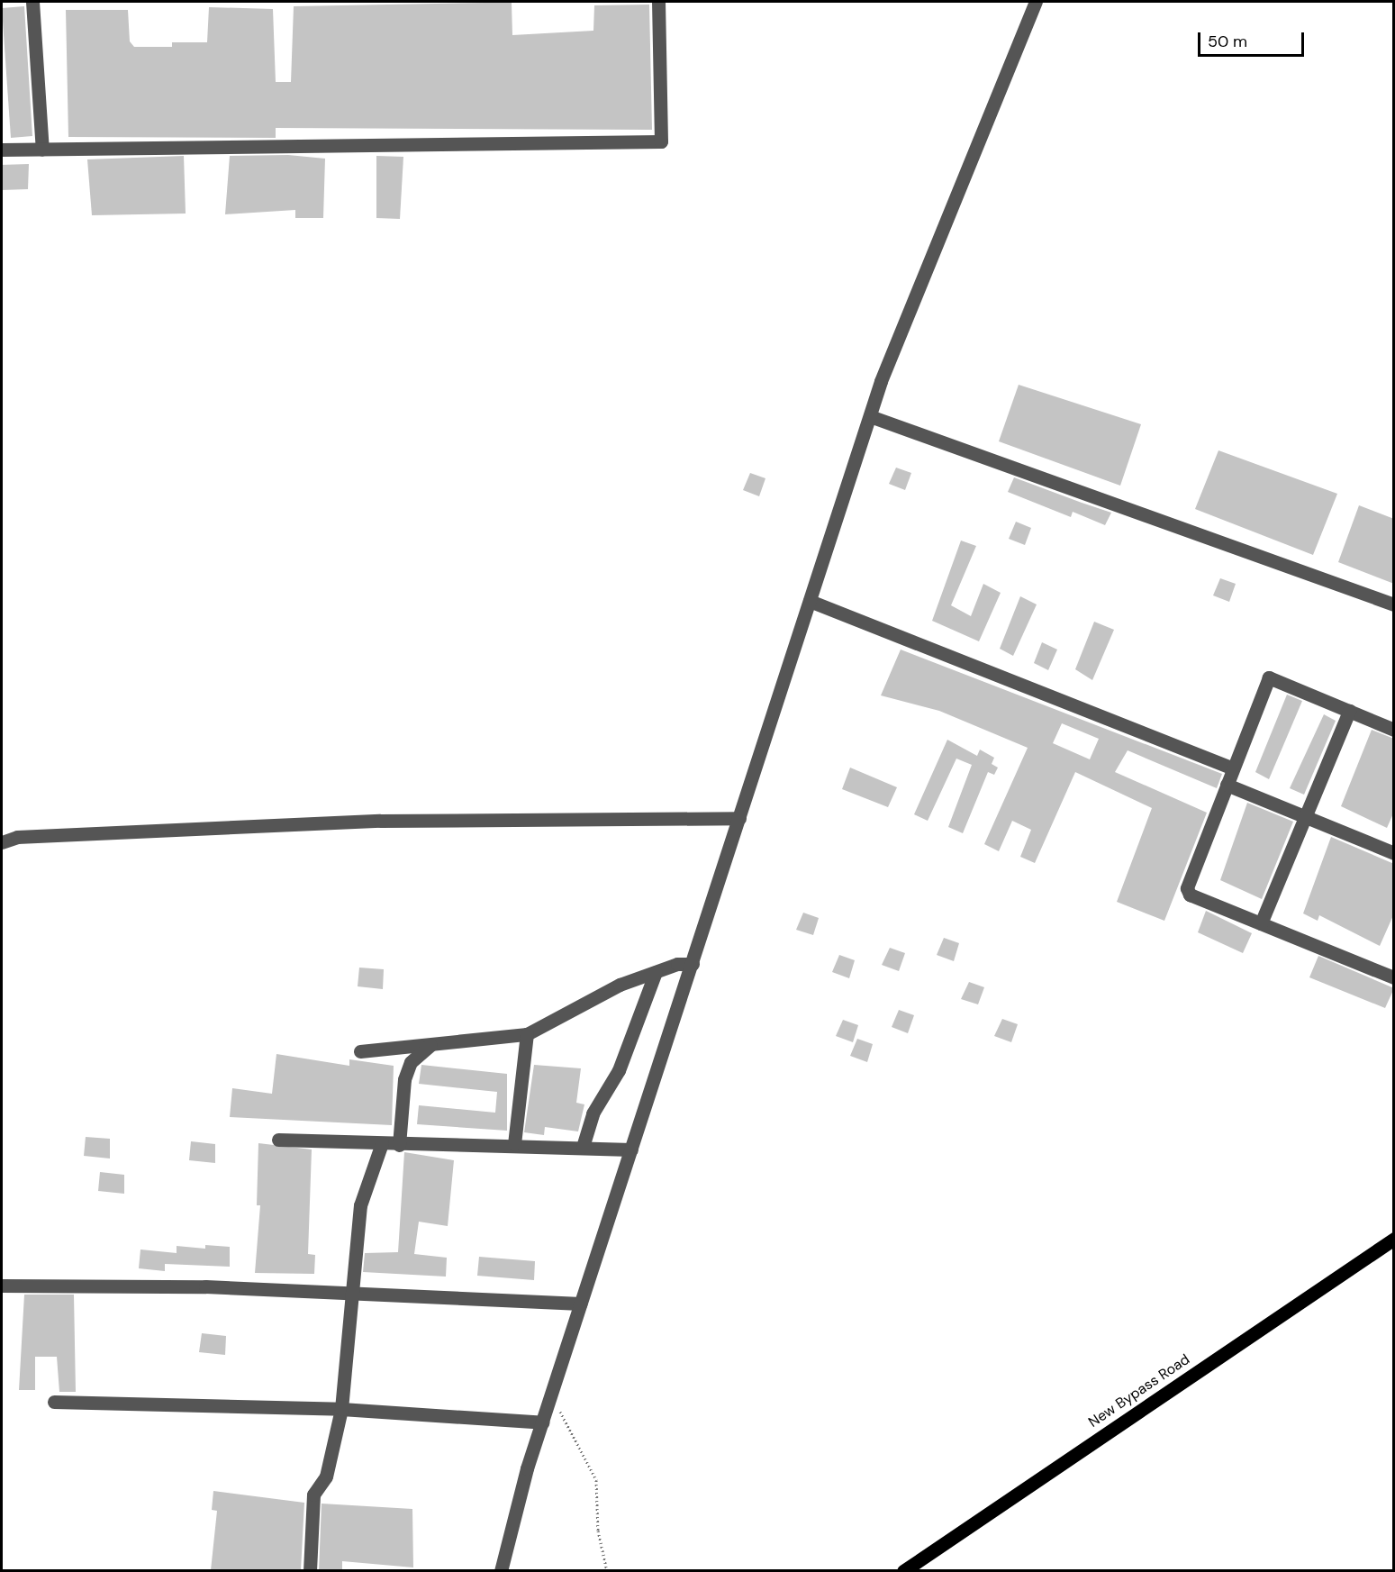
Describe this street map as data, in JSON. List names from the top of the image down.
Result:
{
  "streets": {
    "main road": ["New Bypass Road"]
  },
  "scale_bar": "50 m"
}
